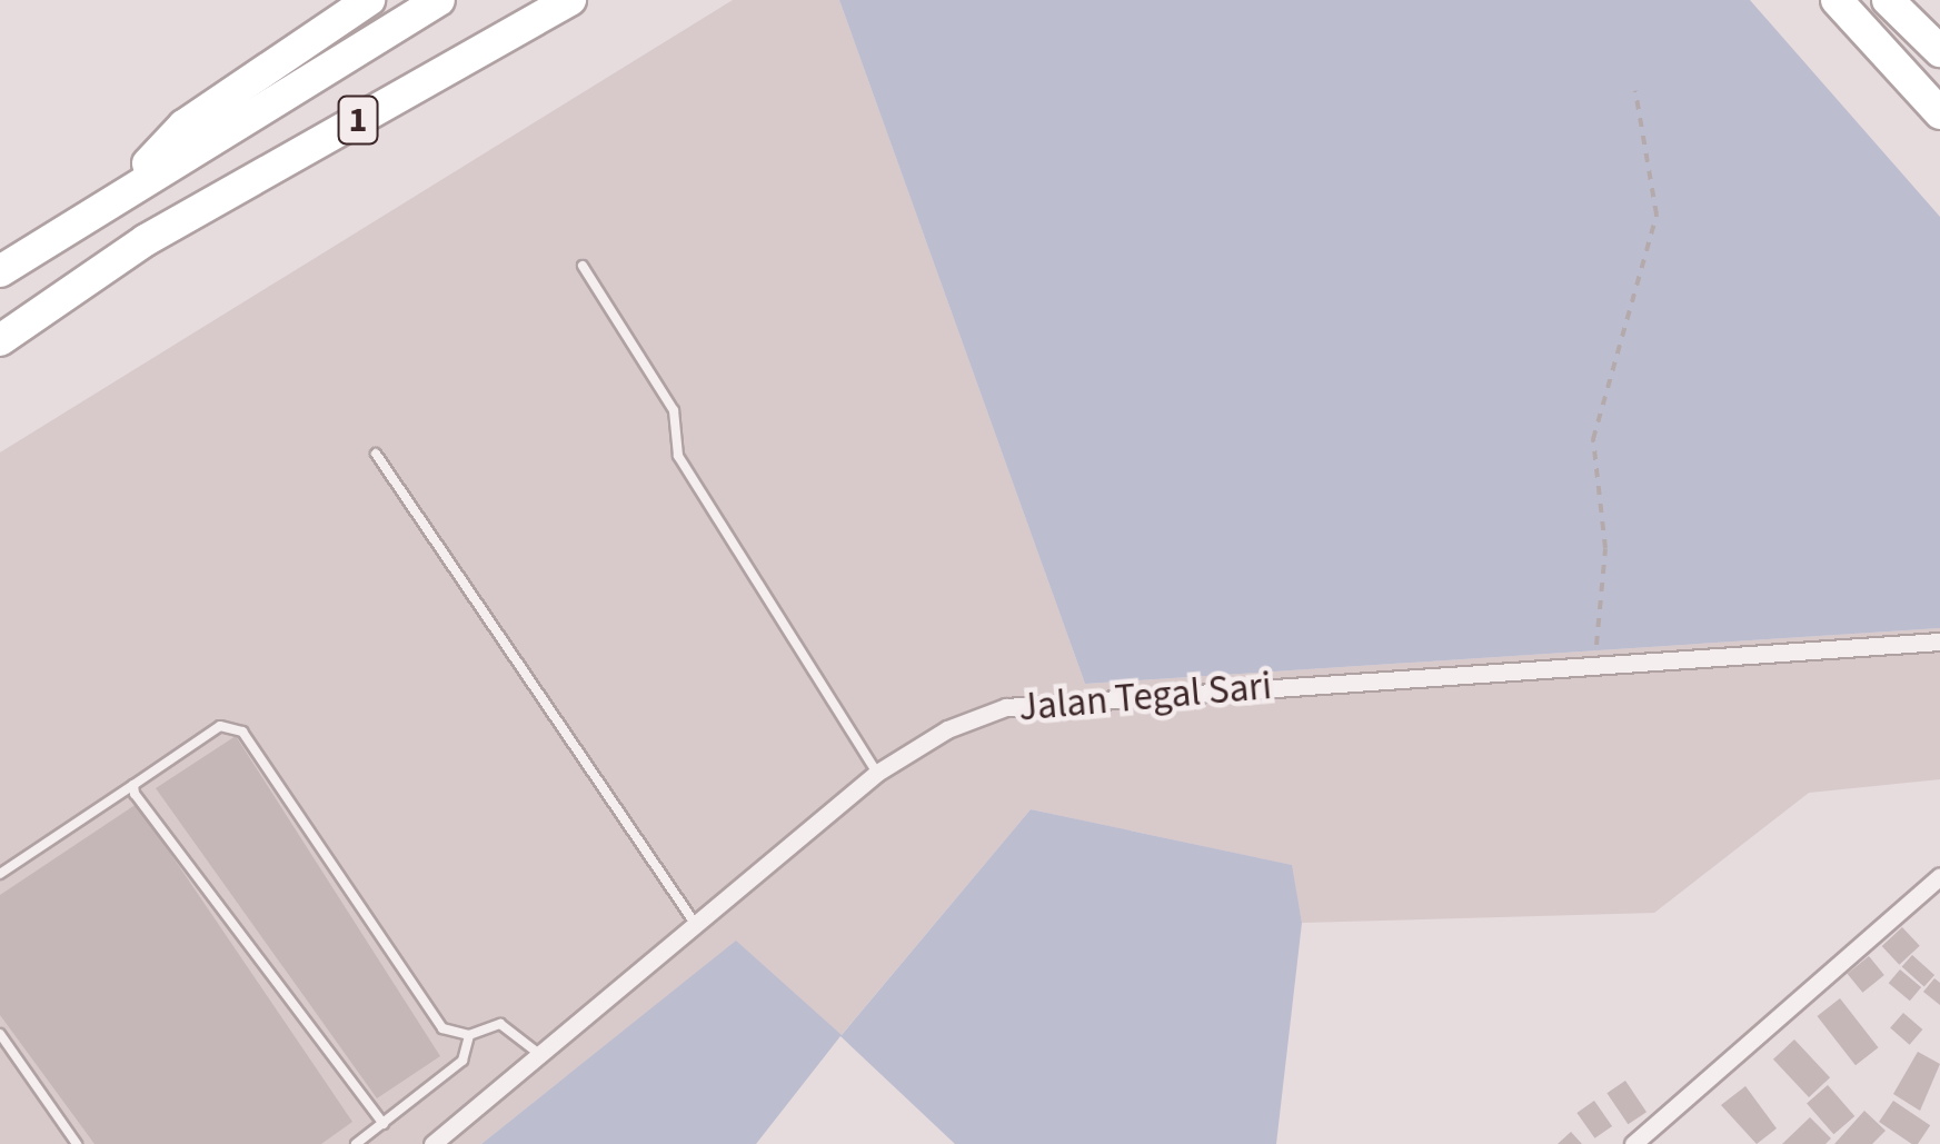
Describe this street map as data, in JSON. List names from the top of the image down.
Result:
{
  "streets": {
    "highway": ["1"],
    "street": ["Jalan Tegal Sari"]
  }
}
